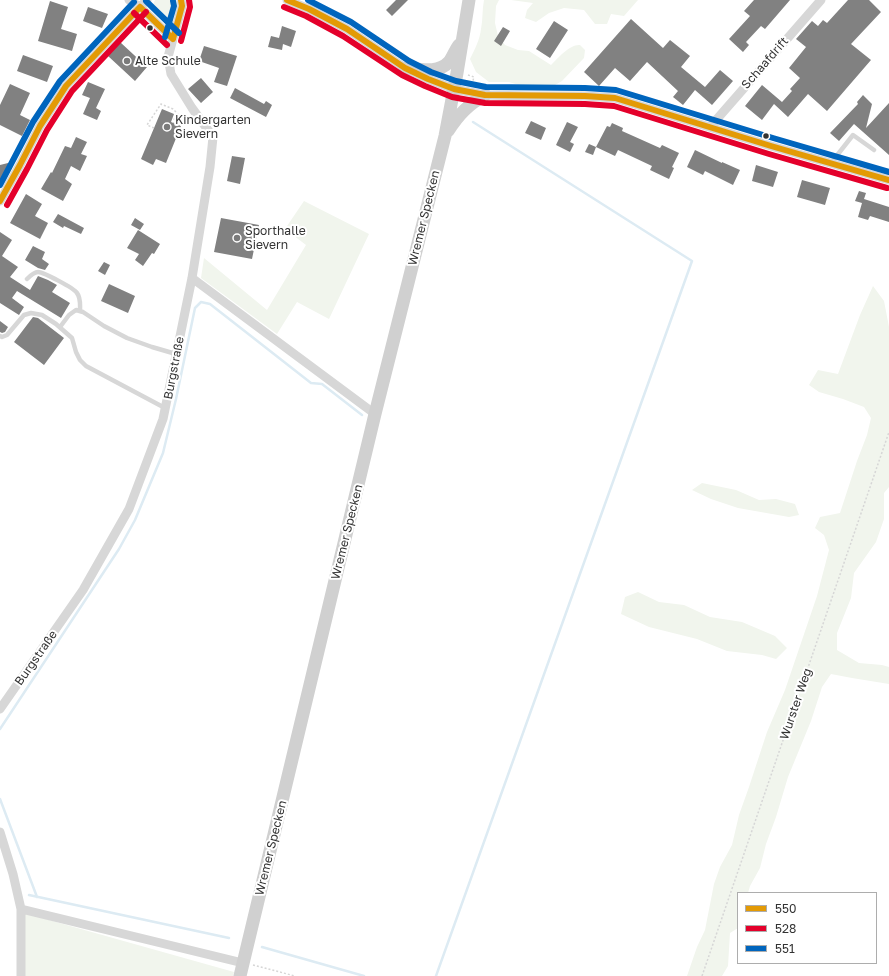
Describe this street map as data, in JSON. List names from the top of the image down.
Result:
{
  "streets": {
    "street": ["Schaafdrift", "Wremer Specken", "Burgstraße"],
    "path": ["Wurster Weg"]
  },
  "places": ["Alte Schule", "Kindergarten Sievern", "Sporthalle Sievern"],
  "lines": ["transit line 550", "transit line 528", "transit line 551"],
  "legend": ["550", "528", "551"]
}
